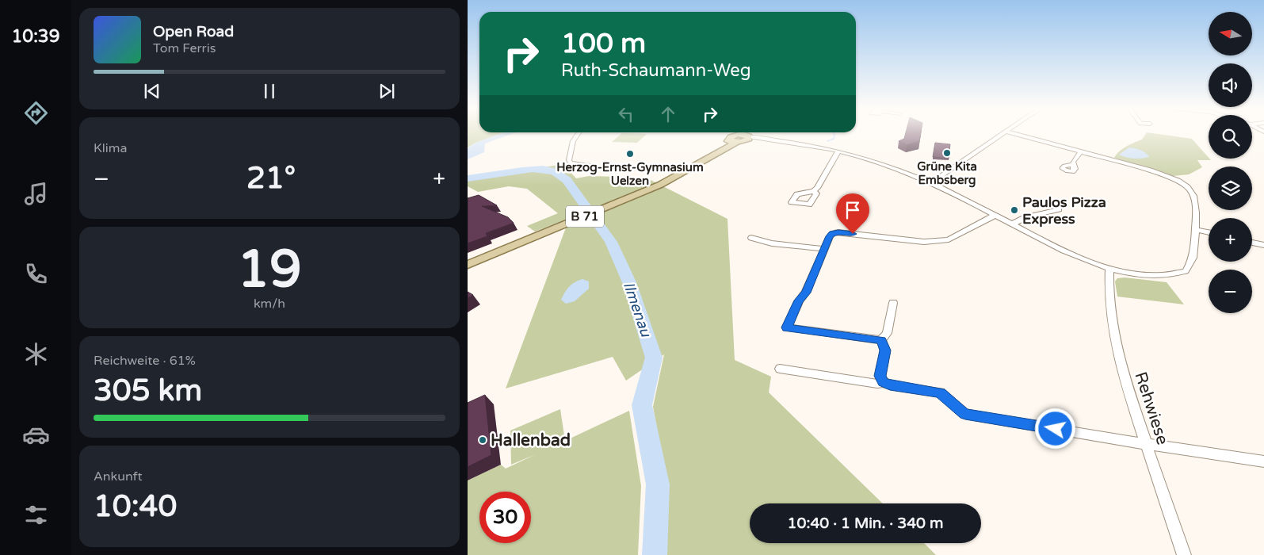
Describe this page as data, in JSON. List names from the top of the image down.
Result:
{
  "streets": {
    "main road": ["B 71"],
    "street": ["Rehwiese"]
  },
  "water": ["Ilmenau"],
  "places": [
    "Grüne Kita Embsberg",
    "Herzog-Ernst-Gymnasium Uelzen",
    "Paulos Pizza Express",
    "Hallenbad"
  ],
  "north": "left",
  "page": {
    "tabs": "10:39",
    "map_buttons": ["+", "−"],
    "turn": ["100 m", "Ruth-Schaumann-Weg"],
    "song": ["Open Road", "Tom Ferris"],
    "tile": [
      "Klima",
      ["19", "km/h"],
      ["Reichweite · 61%", "305 km"],
      ["Ankunft", "10:40"]
    ],
    "heat": ["−", "21°", "+"],
    "limit": "30",
    "trip": "10:40 · 1 Min. · 340 m"
  }
}
